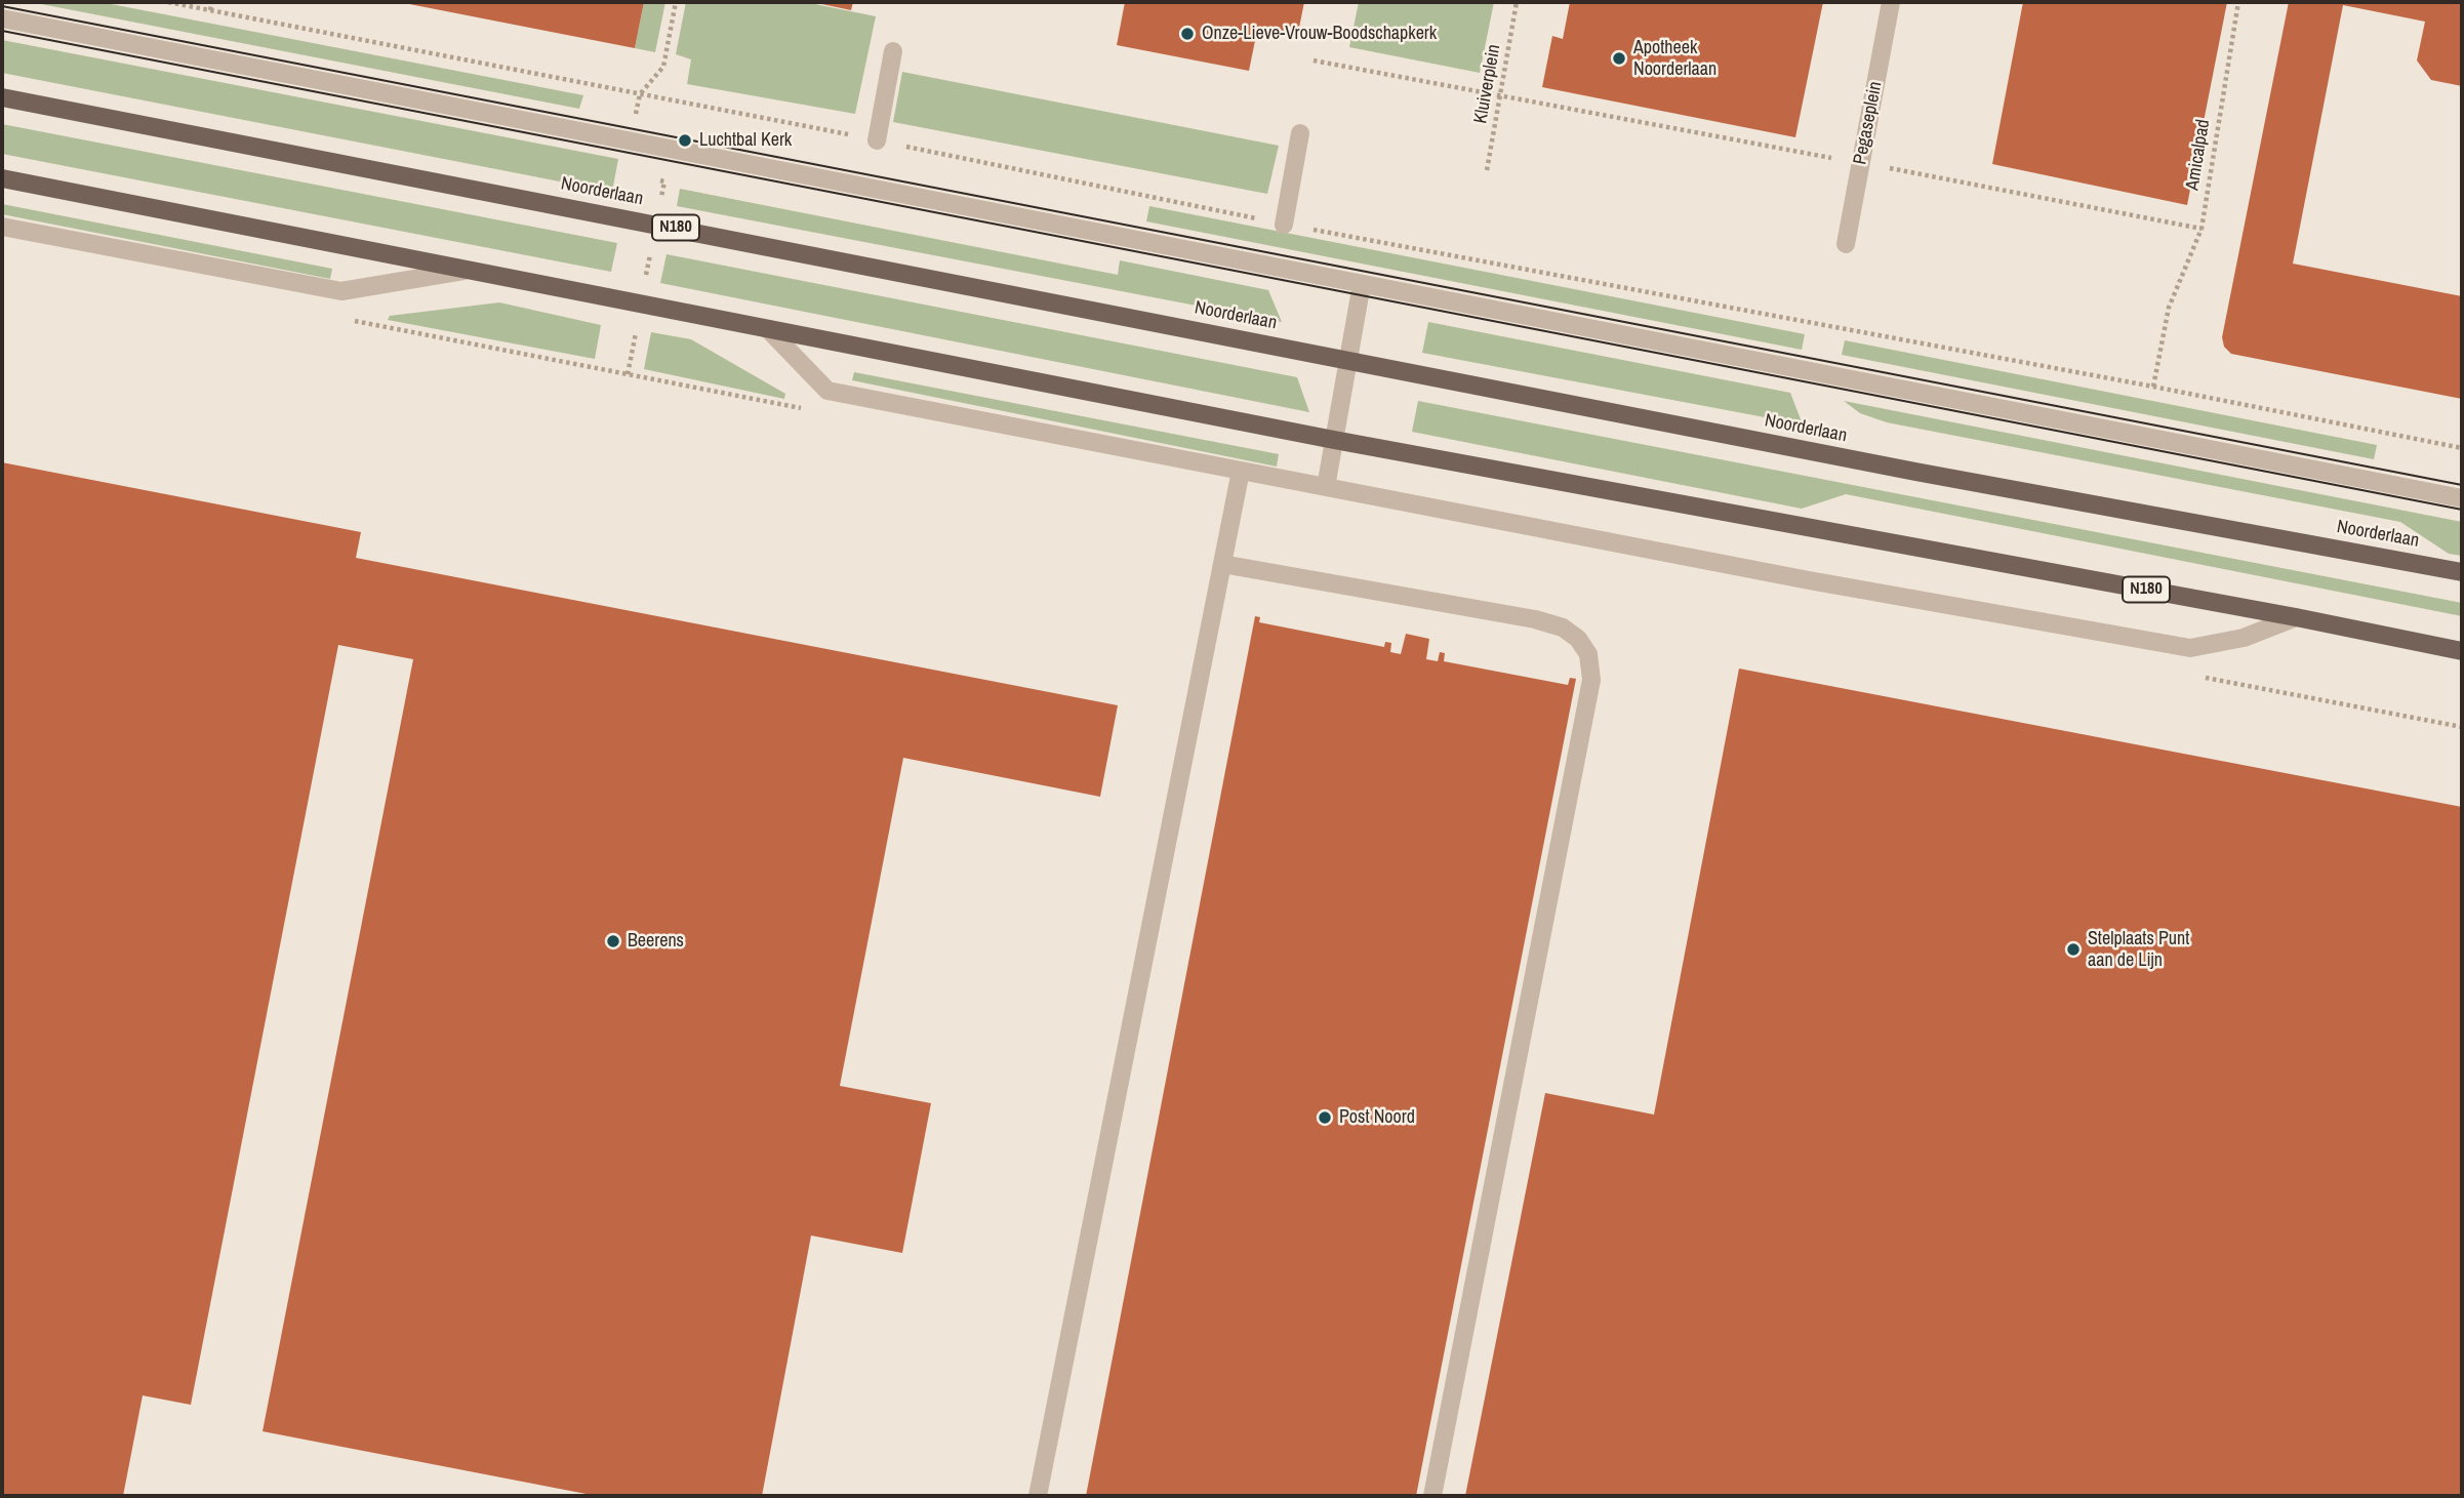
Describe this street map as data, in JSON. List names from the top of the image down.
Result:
{
  "streets": {
    "main road": ["Noorderlaan", "N180"],
    "street": ["Pegaseplein"],
    "path": ["Kluiverplein", "Amicalpad"]
  },
  "places": [
    "Onze-Lieve-Vrouw-Boodschapkerk",
    "Apotheek Noorderlaan",
    "Luchtbal Kerk",
    "Beerens",
    "Stelplaats Punt aan de Lijn",
    "Post Noord"
  ]
}
